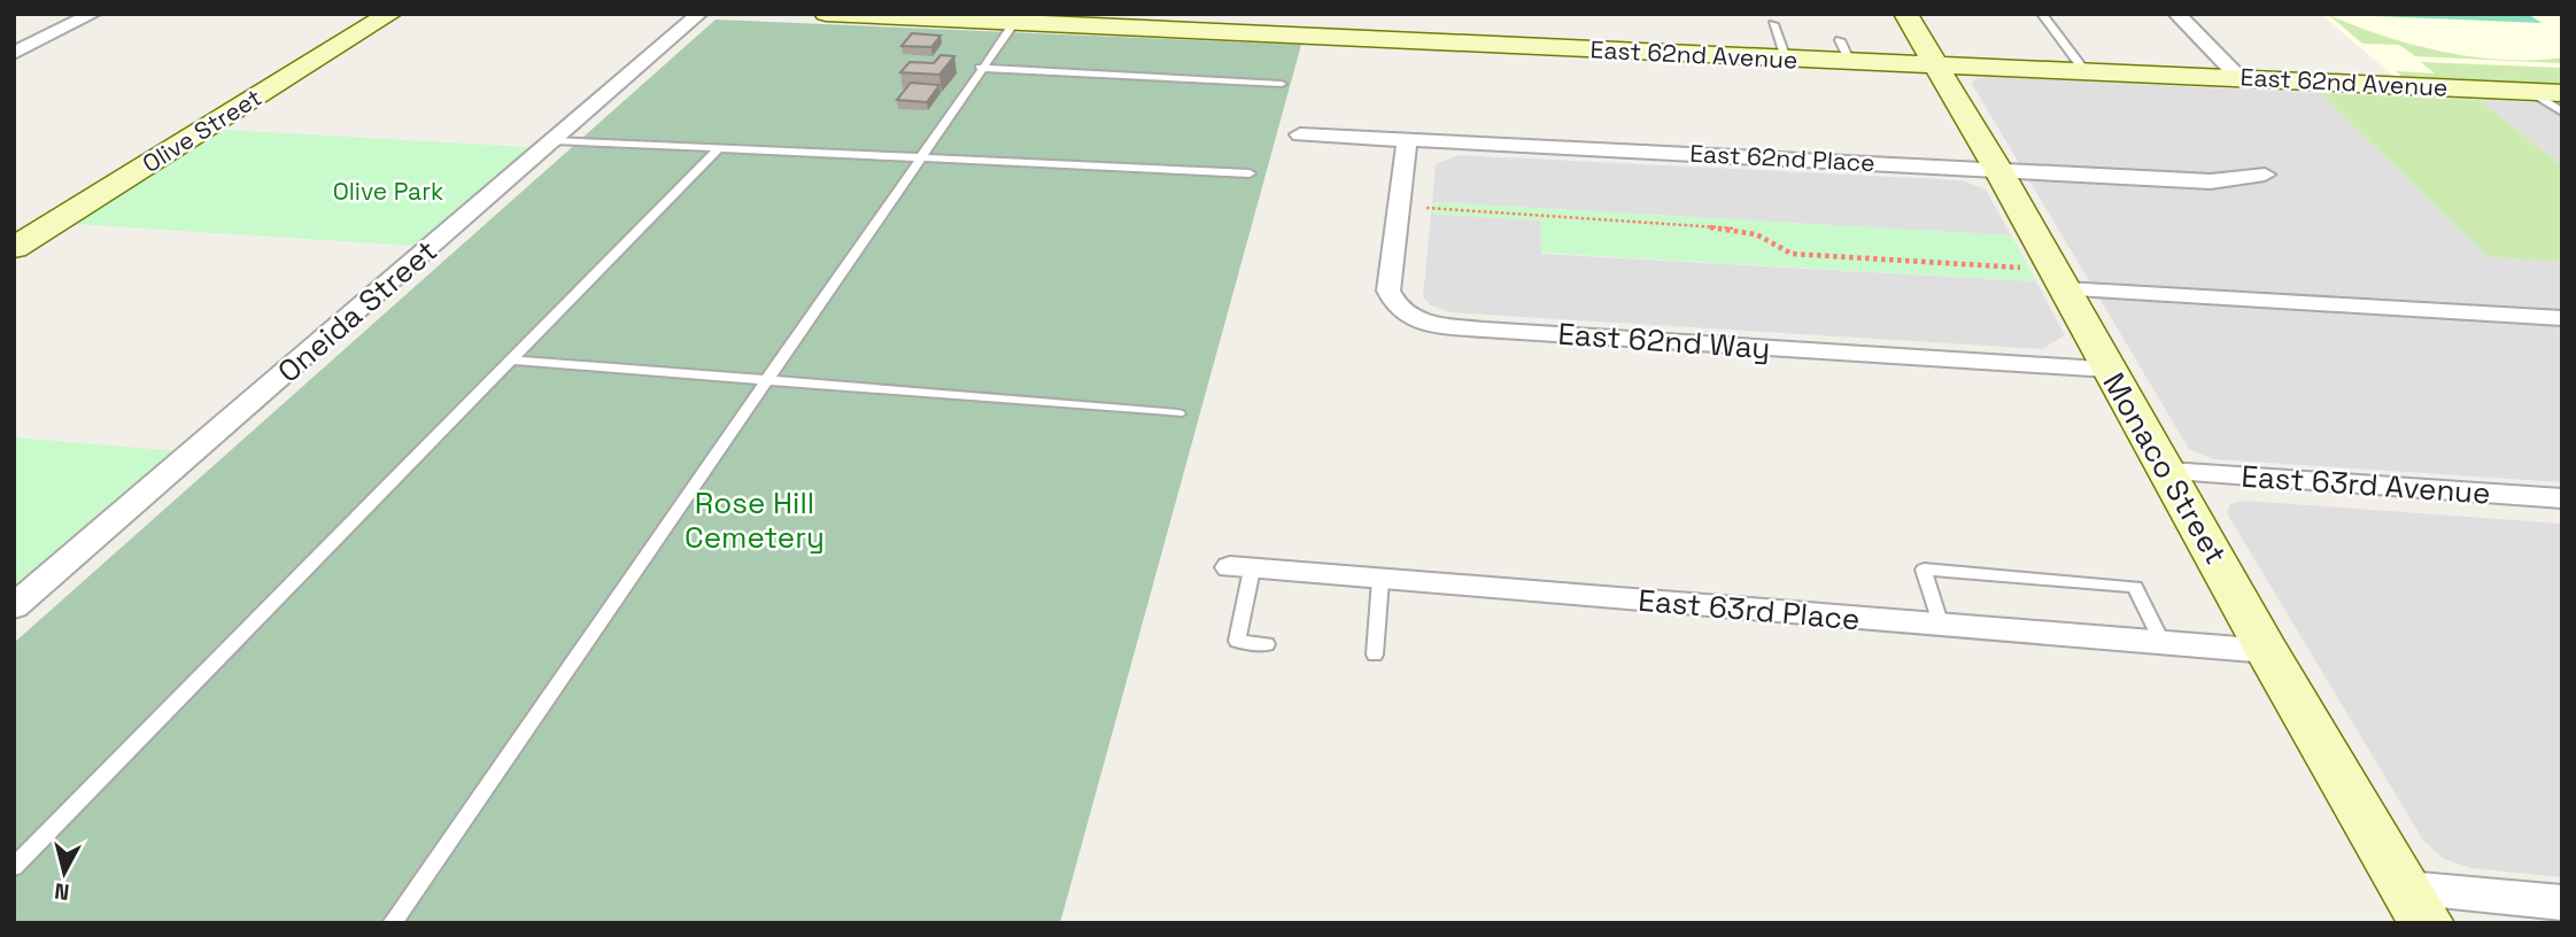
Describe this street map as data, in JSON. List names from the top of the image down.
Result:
{
  "streets": {
    "street": [
      "East 62nd Avenue",
      "Olive Street",
      "East 62nd Place",
      "Oneida Street",
      "East 62nd Way",
      "Monaco Street",
      "East 63rd Avenue",
      "East 63rd Place"
    ]
  },
  "crossings": [
    ["East 62nd Avenue", "Monaco Street"],
    ["East 62nd Place", "East 62nd Way"],
    ["East 62nd Place", "Monaco Street"],
    ["East 62nd Way", "Monaco Street"],
    ["Monaco Street", "East 63rd Avenue"],
    ["Monaco Street", "East 63rd Place"]
  ],
  "parks": ["Olive Park", "Rose Hill Cemetery"],
  "north": "bottom"
}
